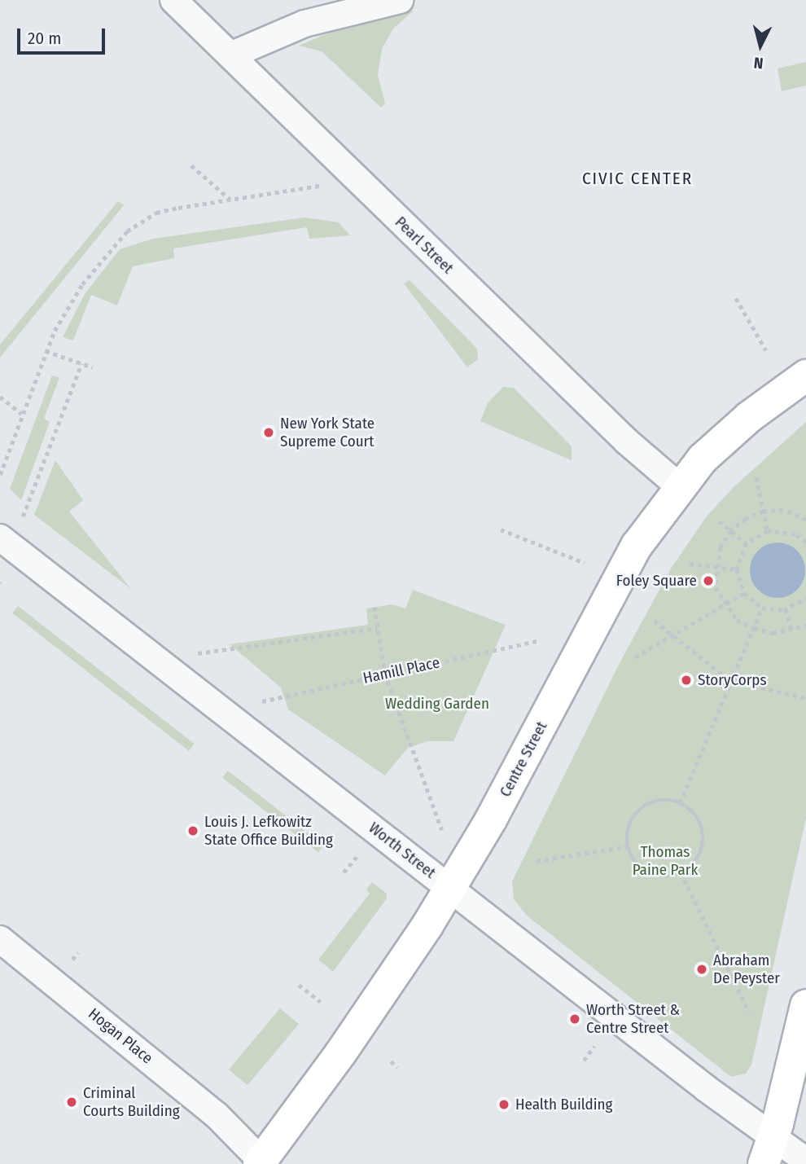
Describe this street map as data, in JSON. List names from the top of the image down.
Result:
{
  "streets": {
    "main road": ["Centre Street"],
    "street": ["Pearl Street", "Worth Street", "Hogan Place"],
    "path": ["Hamill Place"]
  },
  "crossings": [
    ["Pearl Street", "Centre Street"],
    ["Centre Street", "Worth Street"],
    ["Centre Street", "Hogan Place"]
  ],
  "districts": ["CIVIC CENTER"],
  "parks": ["Wedding Garden", "Thomas Paine Park"],
  "places": [
    "New York State Supreme Court",
    "Foley Square",
    "StoryCorps",
    "Louis J. Lefkowitz State Office Building",
    "Abraham De Peyster",
    "Worth Street & Centre Street",
    "Criminal Courts Building",
    "Health Building"
  ],
  "scale_bar": "20 m",
  "north": "bottom"
}
